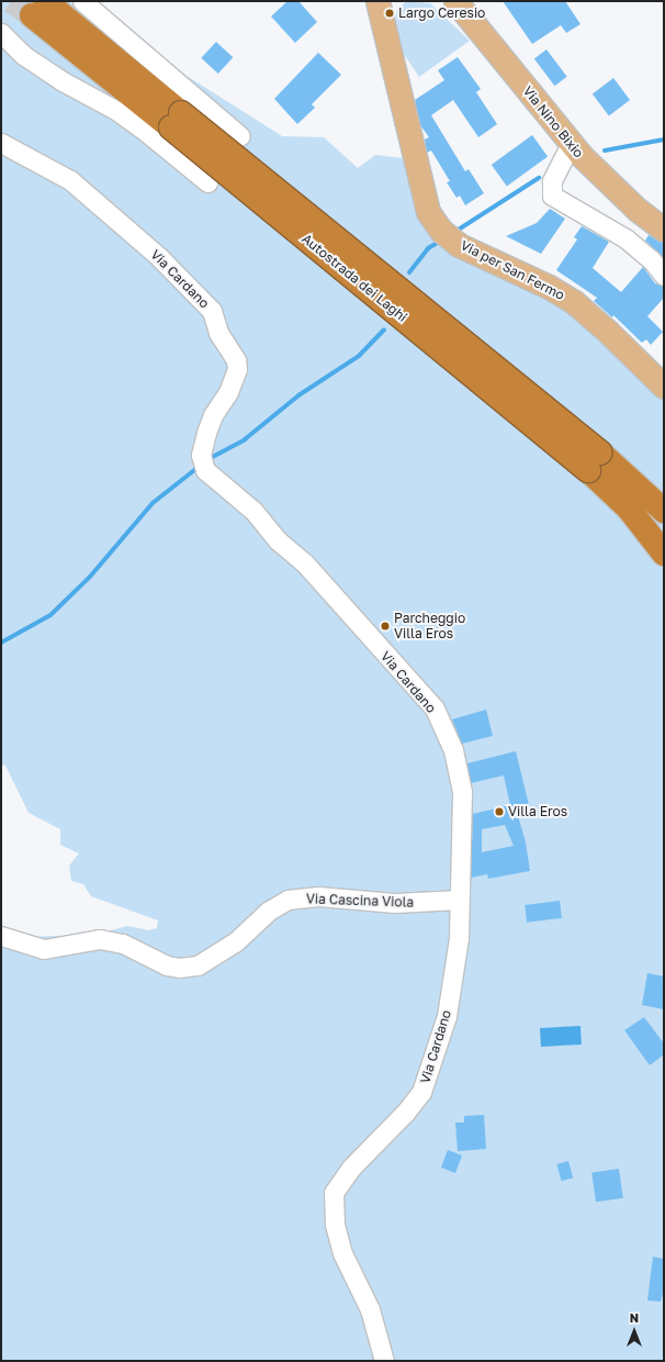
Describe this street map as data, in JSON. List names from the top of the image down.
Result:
{
  "streets": {
    "highway": ["Autostrada dei Laghi"],
    "main road": ["Via Nino Bixio", "Via per San Fermo"],
    "street": ["Via Cardano", "Via Cascina Viola"]
  },
  "crossings": [
    ["Via Cardano", "Via Cascina Viola"]
  ],
  "places": ["Largo Ceresio", "Parcheggio Villa Eros", "Villa Eros"],
  "north": "top"
}
